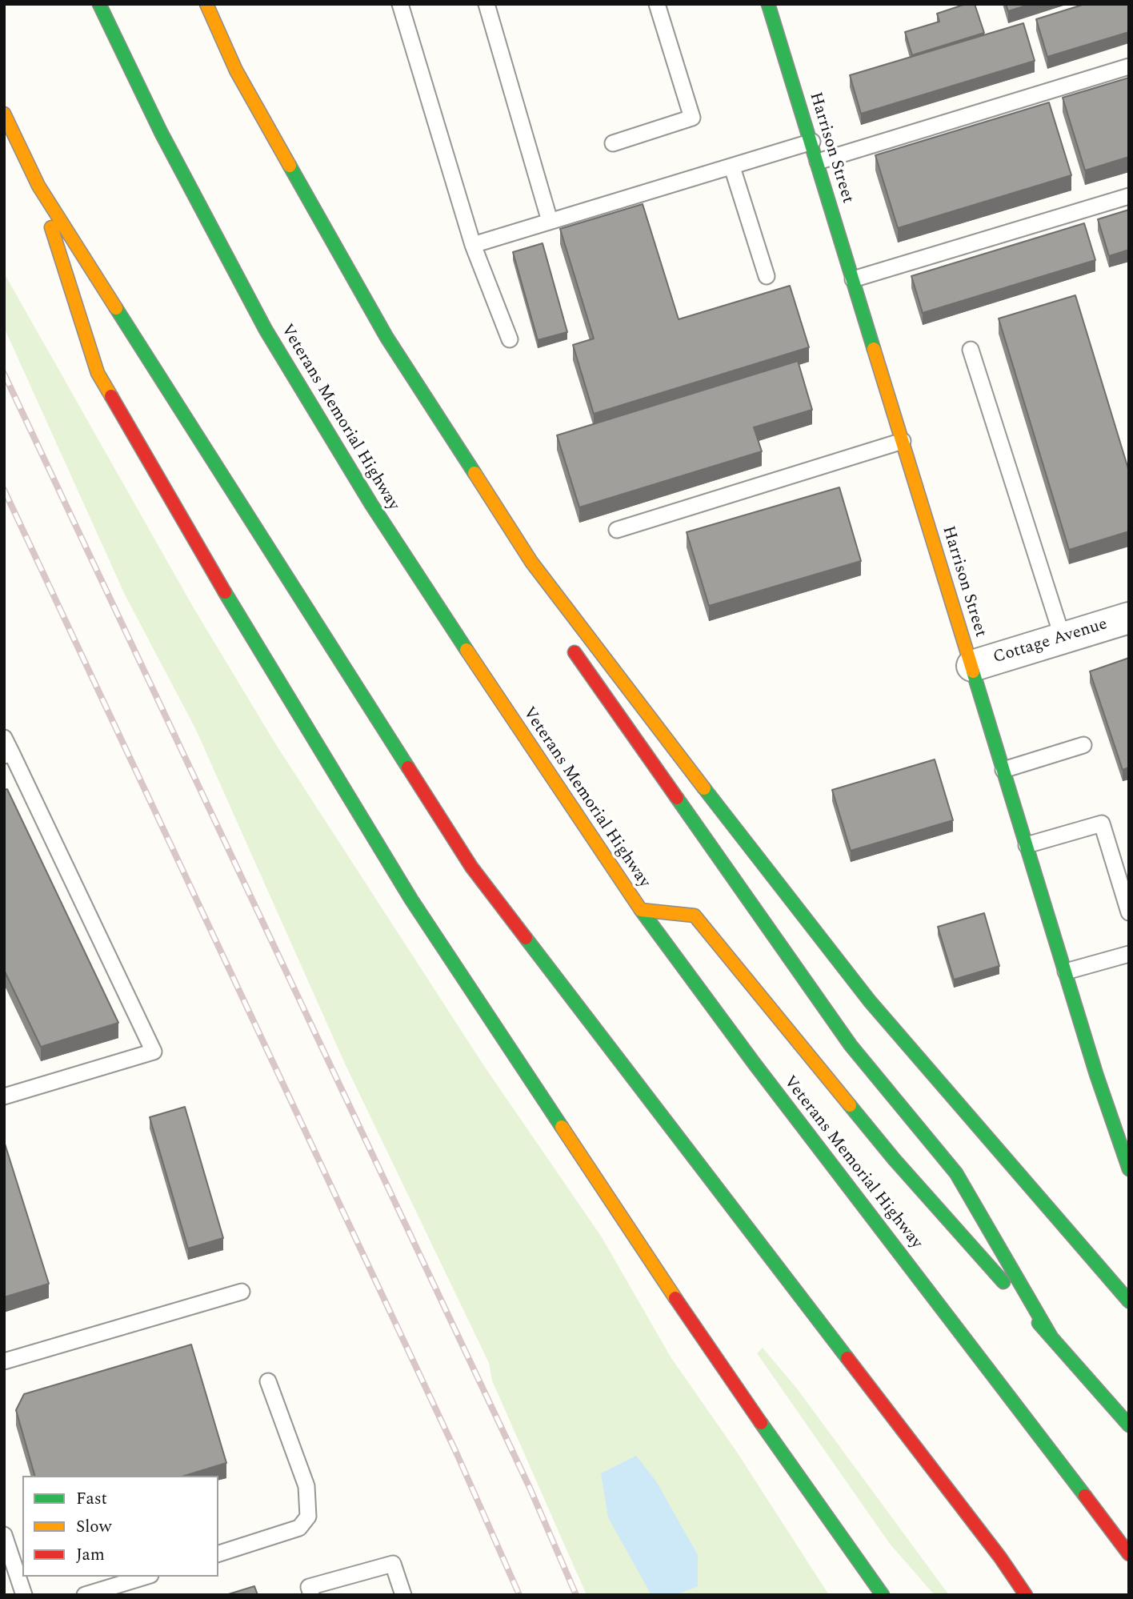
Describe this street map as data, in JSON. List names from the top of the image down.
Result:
{
  "streets": {
    "main road": ["Harrison Street", "Veterans Memorial Highway"],
    "street": ["Cottage Avenue"]
  },
  "crossings": [
    ["Harrison Street", "Cottage Avenue"]
  ],
  "legend": ["Fast", "Slow", "Jam"]
}
